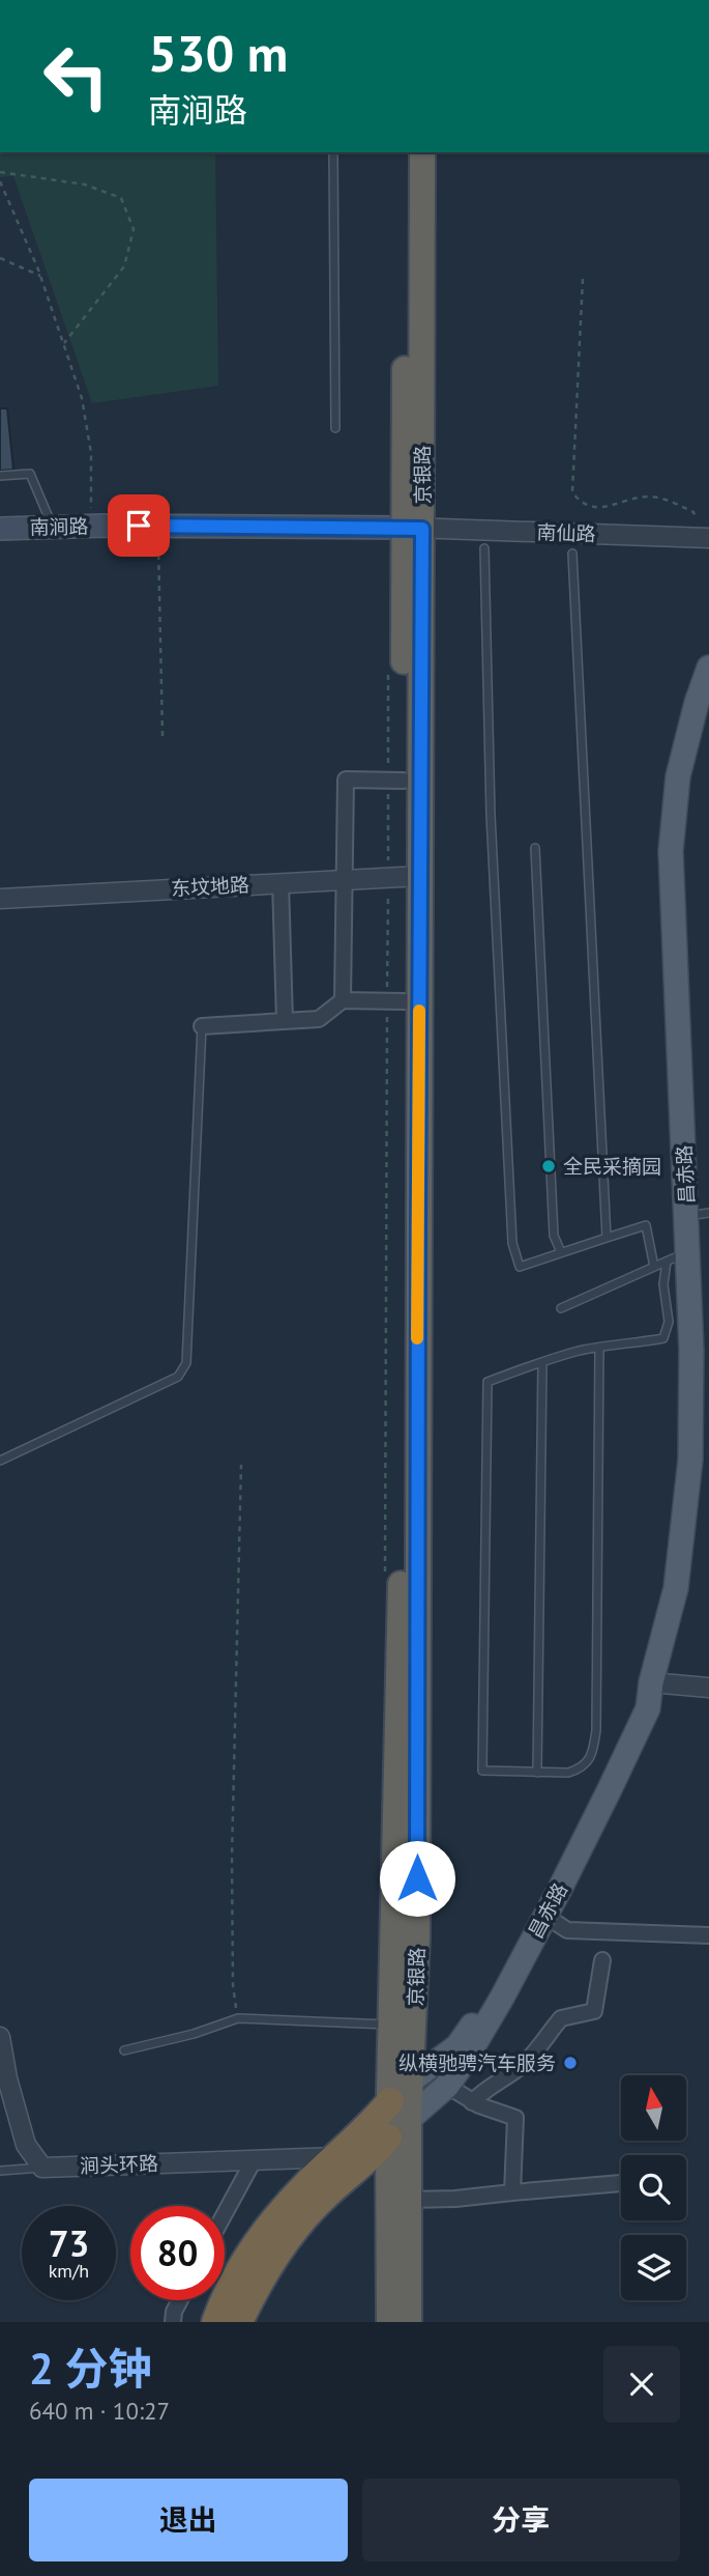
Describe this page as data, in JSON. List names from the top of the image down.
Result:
{
  "streets": {
    "highway": ["京银路"],
    "main road": ["南涧路", "昌赤路"],
    "street": ["南仙路", "东坟地路", "涧头环路"]
  },
  "crossings": [
    ["京银路", "南涧路"],
    ["京银路", "南仙路"],
    ["京银路", "东坟地路"],
    ["京银路", "昌赤路"],
    ["南涧路", "南仙路"]
  ],
  "places": ["全民采摘园", "纵横驰骋汽车服务"],
  "north": "top",
  "page": {
    "turn": ["530 m", "南涧路"],
    "speed": "73 km/h",
    "limit": "80",
    "heading": ["2 分钟", "640 m · 10:27"],
    "buttons": ["退出", "分享"]
  }
}
